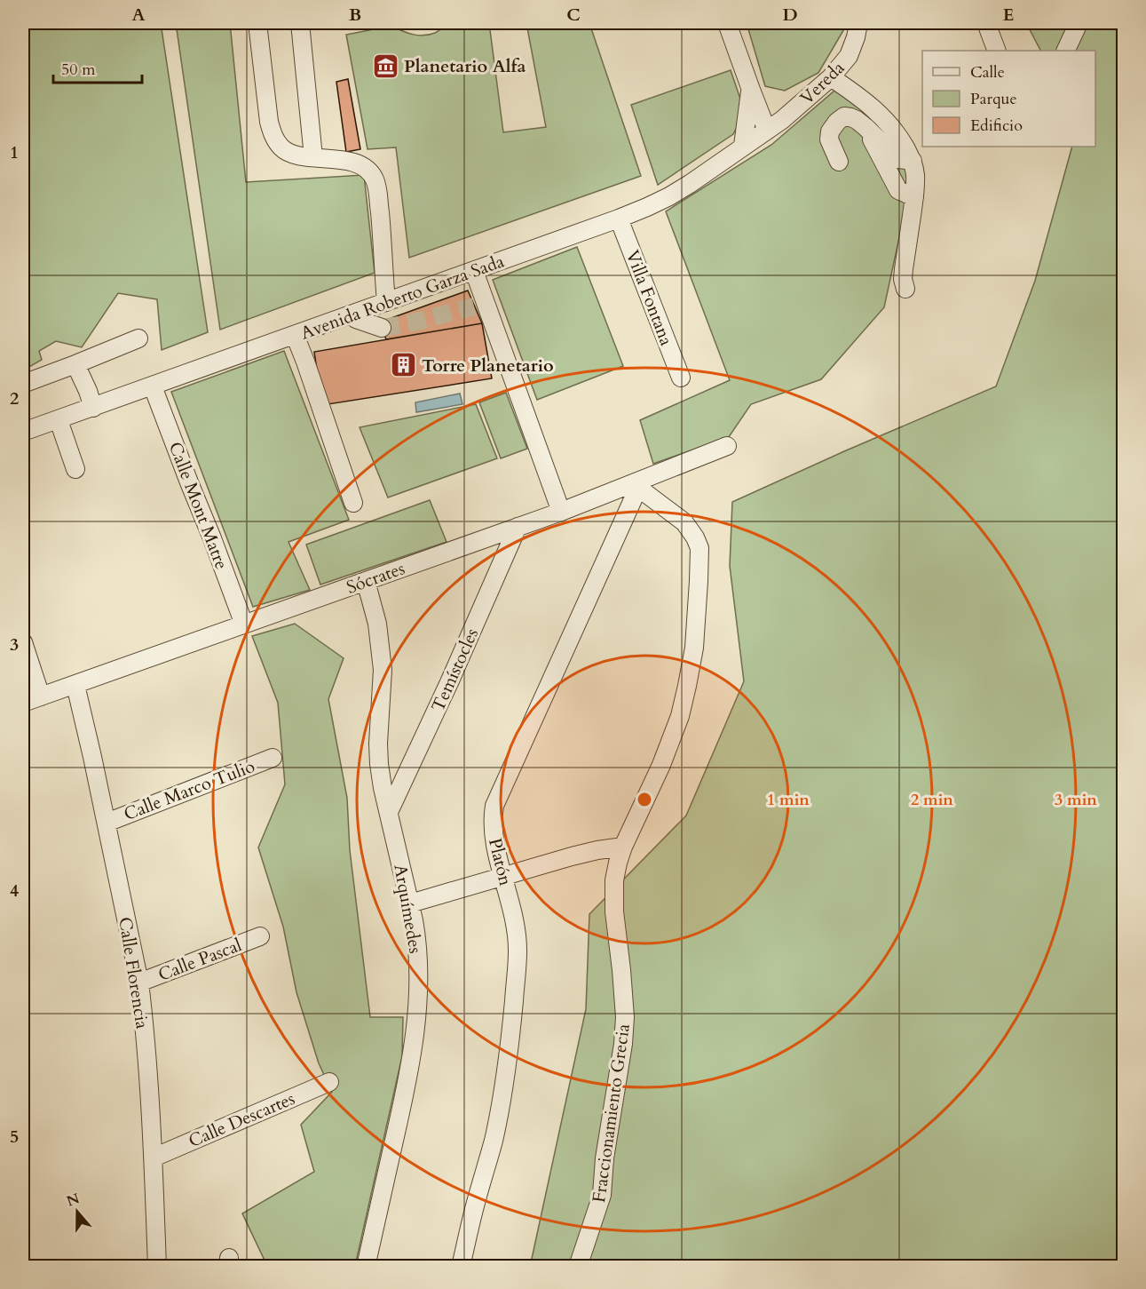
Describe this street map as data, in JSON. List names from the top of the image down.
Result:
{
  "streets": {
    "street": [
      "Vereda",
      "Avenida Roberto Garza Sada",
      "Villa Fontana",
      "Calle Mont Matre",
      "Sócrates",
      "Temístocles",
      "Calle Marco Tulio",
      "Platón",
      "Arquímedes",
      "Calle Pascal",
      "Calle Florencia",
      "Fraccionamiento Grecia",
      "Calle Descartes"
    ]
  },
  "crossings": [
    ["Vereda", "Avenida Roberto Garza Sada"],
    ["Avenida Roberto Garza Sada", "Villa Fontana"],
    ["Avenida Roberto Garza Sada", "Calle Mont Matre"],
    ["Calle Mont Matre", "Sócrates"],
    ["Sócrates", "Temístocles"],
    ["Sócrates", "Platón"],
    ["Sócrates", "Arquímedes"],
    ["Sócrates", "Calle Florencia"],
    ["Sócrates", "Fraccionamiento Grecia"],
    ["Temístocles", "Arquímedes"],
    ["Calle Marco Tulio", "Calle Florencia"],
    ["Platón", "Fraccionamiento Grecia"],
    ["Calle Pascal", "Calle Florencia"],
    ["Calle Florencia", "Calle Descartes"]
  ],
  "places": {
    "museum": ["Planetario Alfa"],
    "building": ["Torre Planetario"]
  },
  "legend": ["Calle", "Parque", "Edificio"],
  "scale_bar": "50 m",
  "north": "top",
  "grid": {
    "columns": [
      "A",
      "B",
      "C",
      "D",
      "E"
    ],
    "rows": [
      "1",
      "2",
      "3",
      "4",
      "5"
    ]
  },
  "rings": ["1 min", "2 min", "3 min"]
}
